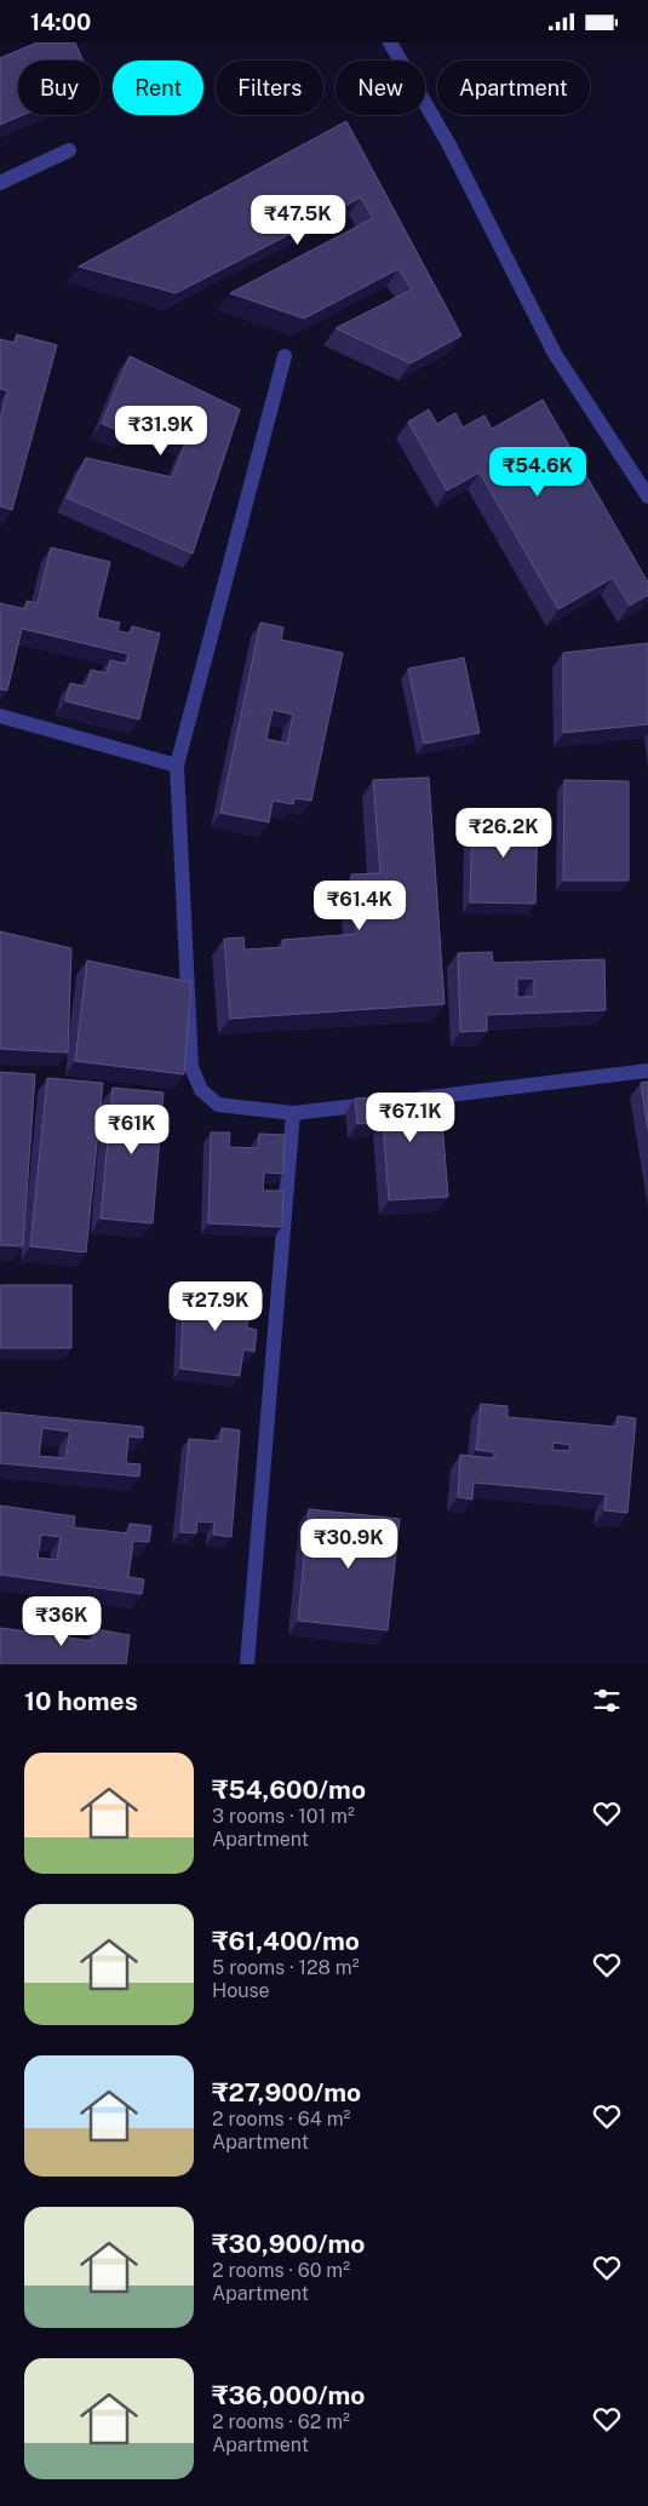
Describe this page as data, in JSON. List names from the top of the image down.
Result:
{
  "page": {
    "status": "14:00",
    "chip": [
      "Buy",
      "Rent",
      "Filters",
      "New",
      "Apartment"
    ],
    "price": [
      "₹47.5K",
      "₹31.9K",
      "₹54.6K",
      "₹26.2K",
      "₹61.4K",
      "₹67.1K",
      "₹61K",
      "₹27.9K",
      "₹30.9K",
      "₹36K"
    ],
    "heading": "10 homes",
    "list": [
      {
        "name": "₹54,600/mo",
        "note": "3 rooms · 101 m² · Apartment"
      },
      {
        "name": "₹61,400/mo",
        "note": "5 rooms · 128 m² · House"
      },
      {
        "name": "₹27,900/mo",
        "note": "2 rooms · 64 m² · Apartment"
      },
      {
        "name": "₹30,900/mo",
        "note": "2 rooms · 60 m² · Apartment"
      },
      {
        "name": "₹36,000/mo",
        "note": "2 rooms · 62 m² · Apartment"
      }
    ]
  }
}
